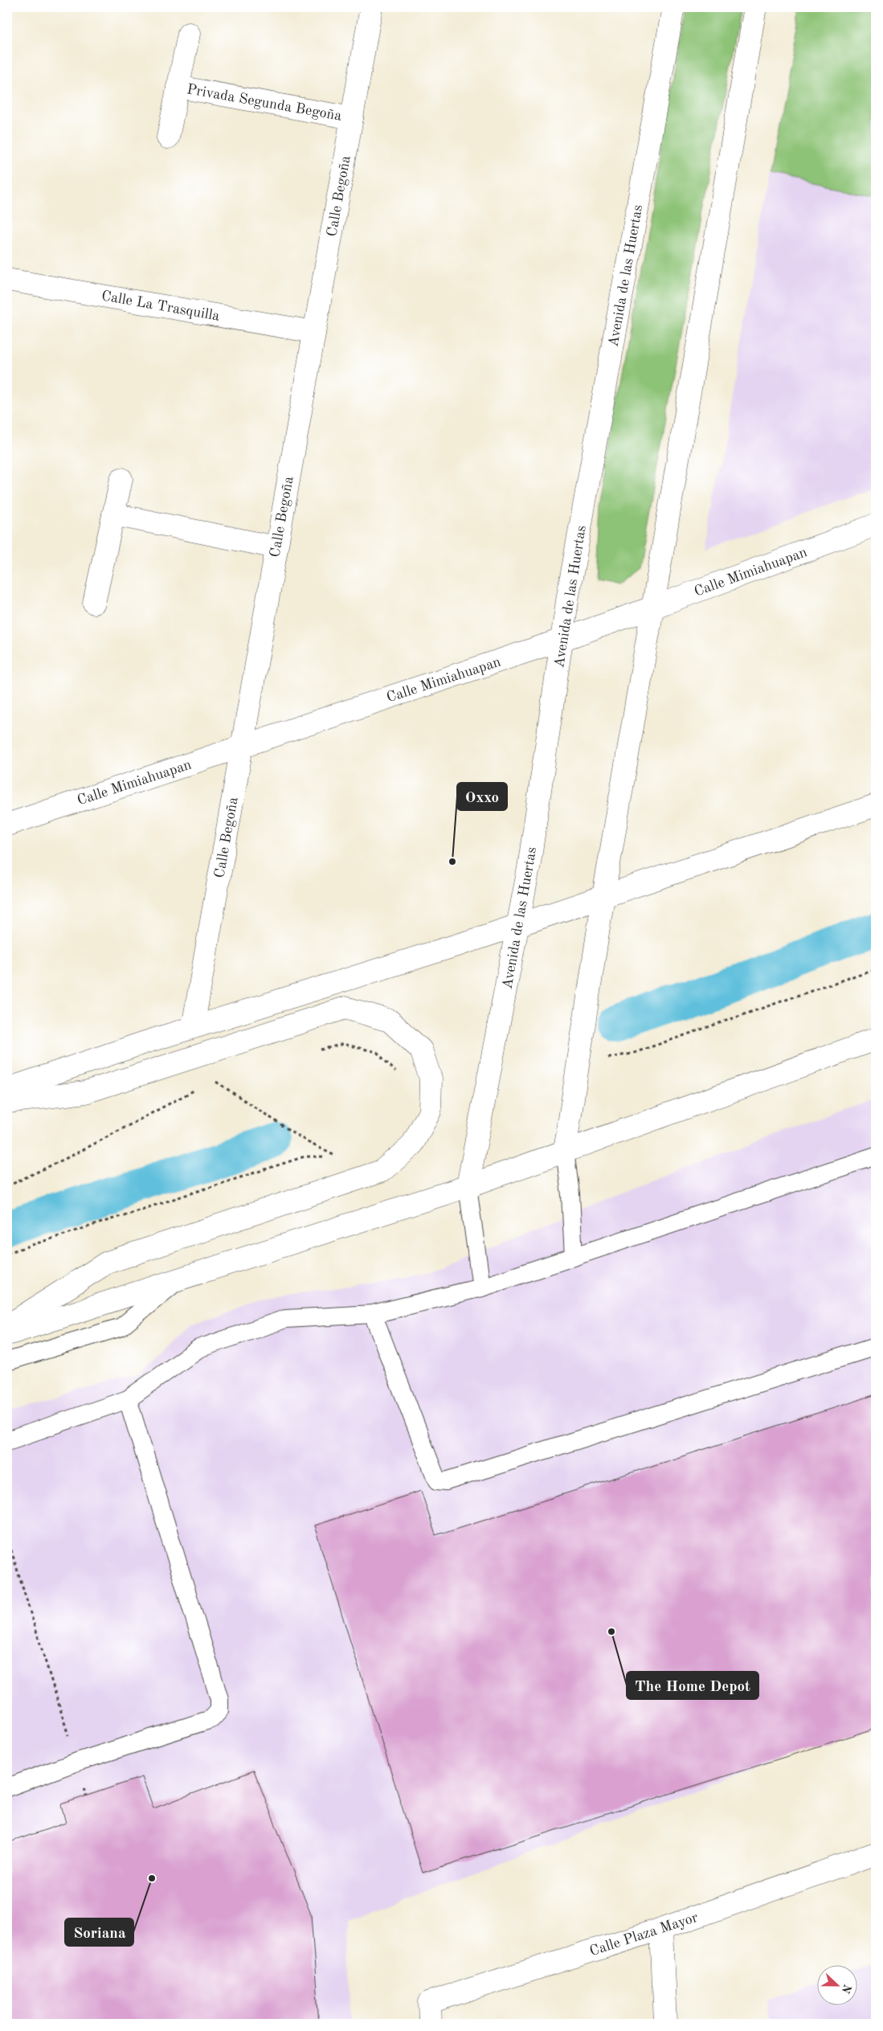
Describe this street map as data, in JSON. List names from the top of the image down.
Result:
{
  "streets": {
    "street": [
      "Privada Segunda Begoña",
      "Calle Begoña",
      "Avenida de las Huertas",
      "Calle La Trasquilla",
      "Calle Mimiahuapan",
      "Calle Plaza Mayor"
    ]
  },
  "crossings": [
    ["Privada Segunda Begoña", "Calle Begoña"],
    ["Calle Begoña", "Calle La Trasquilla"],
    ["Calle Begoña", "Calle Mimiahuapan"],
    ["Avenida de las Huertas", "Calle Mimiahuapan"]
  ],
  "places": ["Oxxo", "The Home Depot", "Soriana"],
  "north": "right"
}
